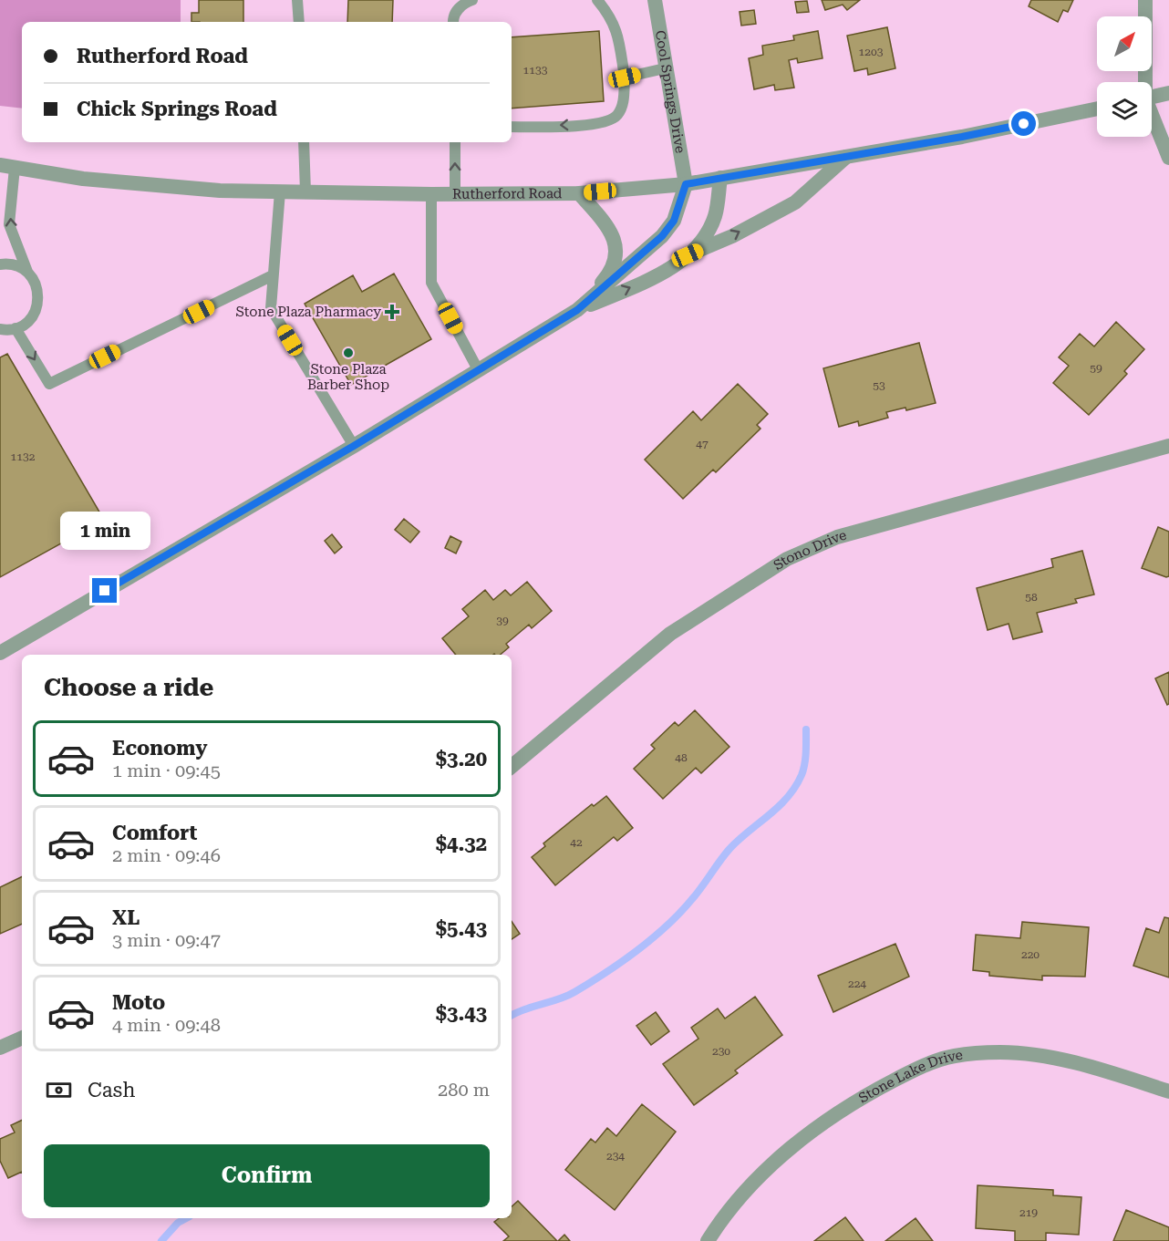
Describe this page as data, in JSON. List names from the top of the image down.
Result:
{
  "streets": {
    "street": [
      "Cool Springs Drive",
      "Rutherford Road",
      "Stono Drive",
      "Stone Lake Drive"
    ]
  },
  "crossings": [
    ["Cool Springs Drive", "Rutherford Road"]
  ],
  "places": {
    "health": ["Stone Plaza Pharmacy"],
    "other": ["Stone Plaza Barber Shop"]
  },
  "house_numbers": [
    "1203",
    "1133",
    "59",
    "53",
    "47",
    "1132",
    "58",
    "39",
    "48",
    "42",
    "220",
    "224",
    "230",
    "234",
    "219"
  ],
  "north": "top right",
  "page": {
    "banner": ["Rutherford Road", "Chick Springs Road"],
    "bubble": "1 min",
    "heading": "Choose a ride",
    "list": [
      {
        "name": "Economy",
        "note": "1 min · 09:45",
        "value": "$3.20"
      },
      {
        "name": "Comfort",
        "note": "2 min · 09:46",
        "value": "$4.32"
      },
      {
        "name": "XL",
        "note": "3 min · 09:47",
        "value": "$5.43"
      },
      {
        "name": "Moto",
        "note": "4 min · 09:48",
        "value": "$3.43"
      }
    ],
    "pay": ["Cash", "280 m"],
    "buttons": "Confirm"
  }
}
